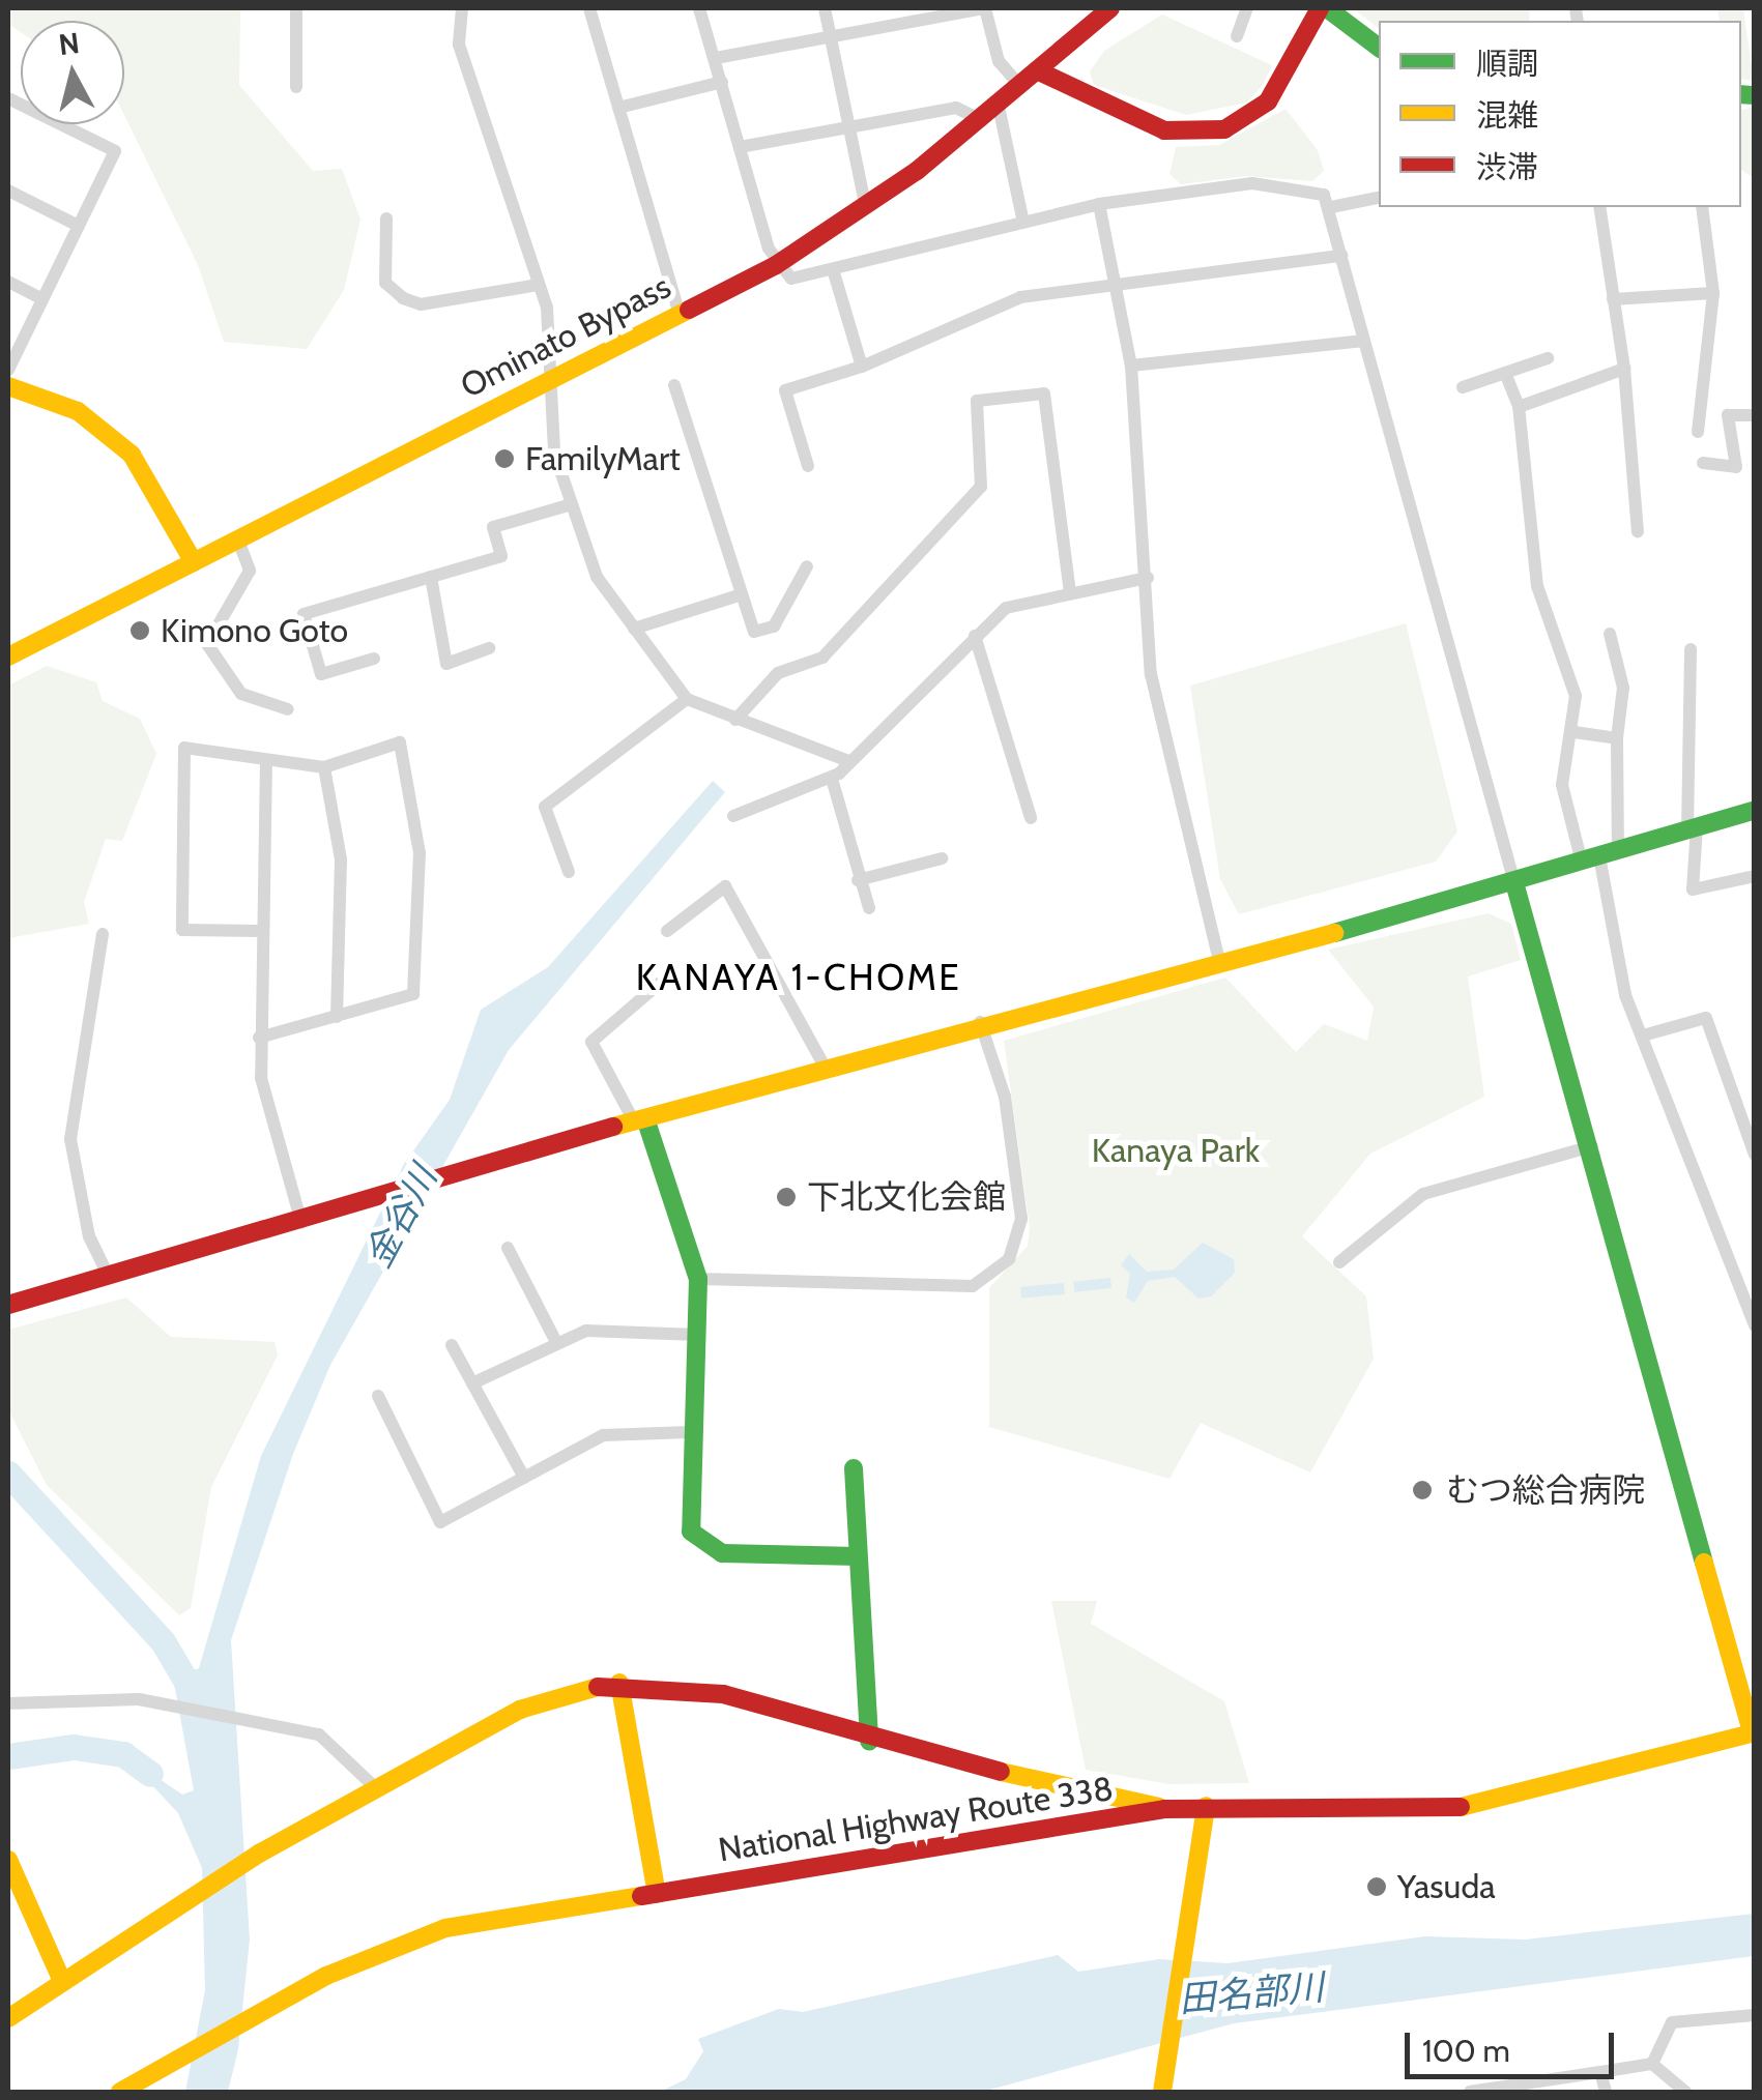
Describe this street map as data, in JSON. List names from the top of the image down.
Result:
{
  "streets": {
    "main road": ["Ominato Bypass", "National Highway Route 338"]
  },
  "districts": ["KANAYA 1-CHOME"],
  "water": ["金谷川", "田名部川"],
  "parks": ["Kanaya Park"],
  "places": [
    "FamilyMart",
    "Kimono Goto",
    "下北文化会館",
    "むつ総合病院",
    "Yasuda"
  ],
  "legend": ["順調", "混雑", "渋滞"],
  "scale_bar": "100 m",
  "north": "top"
}
